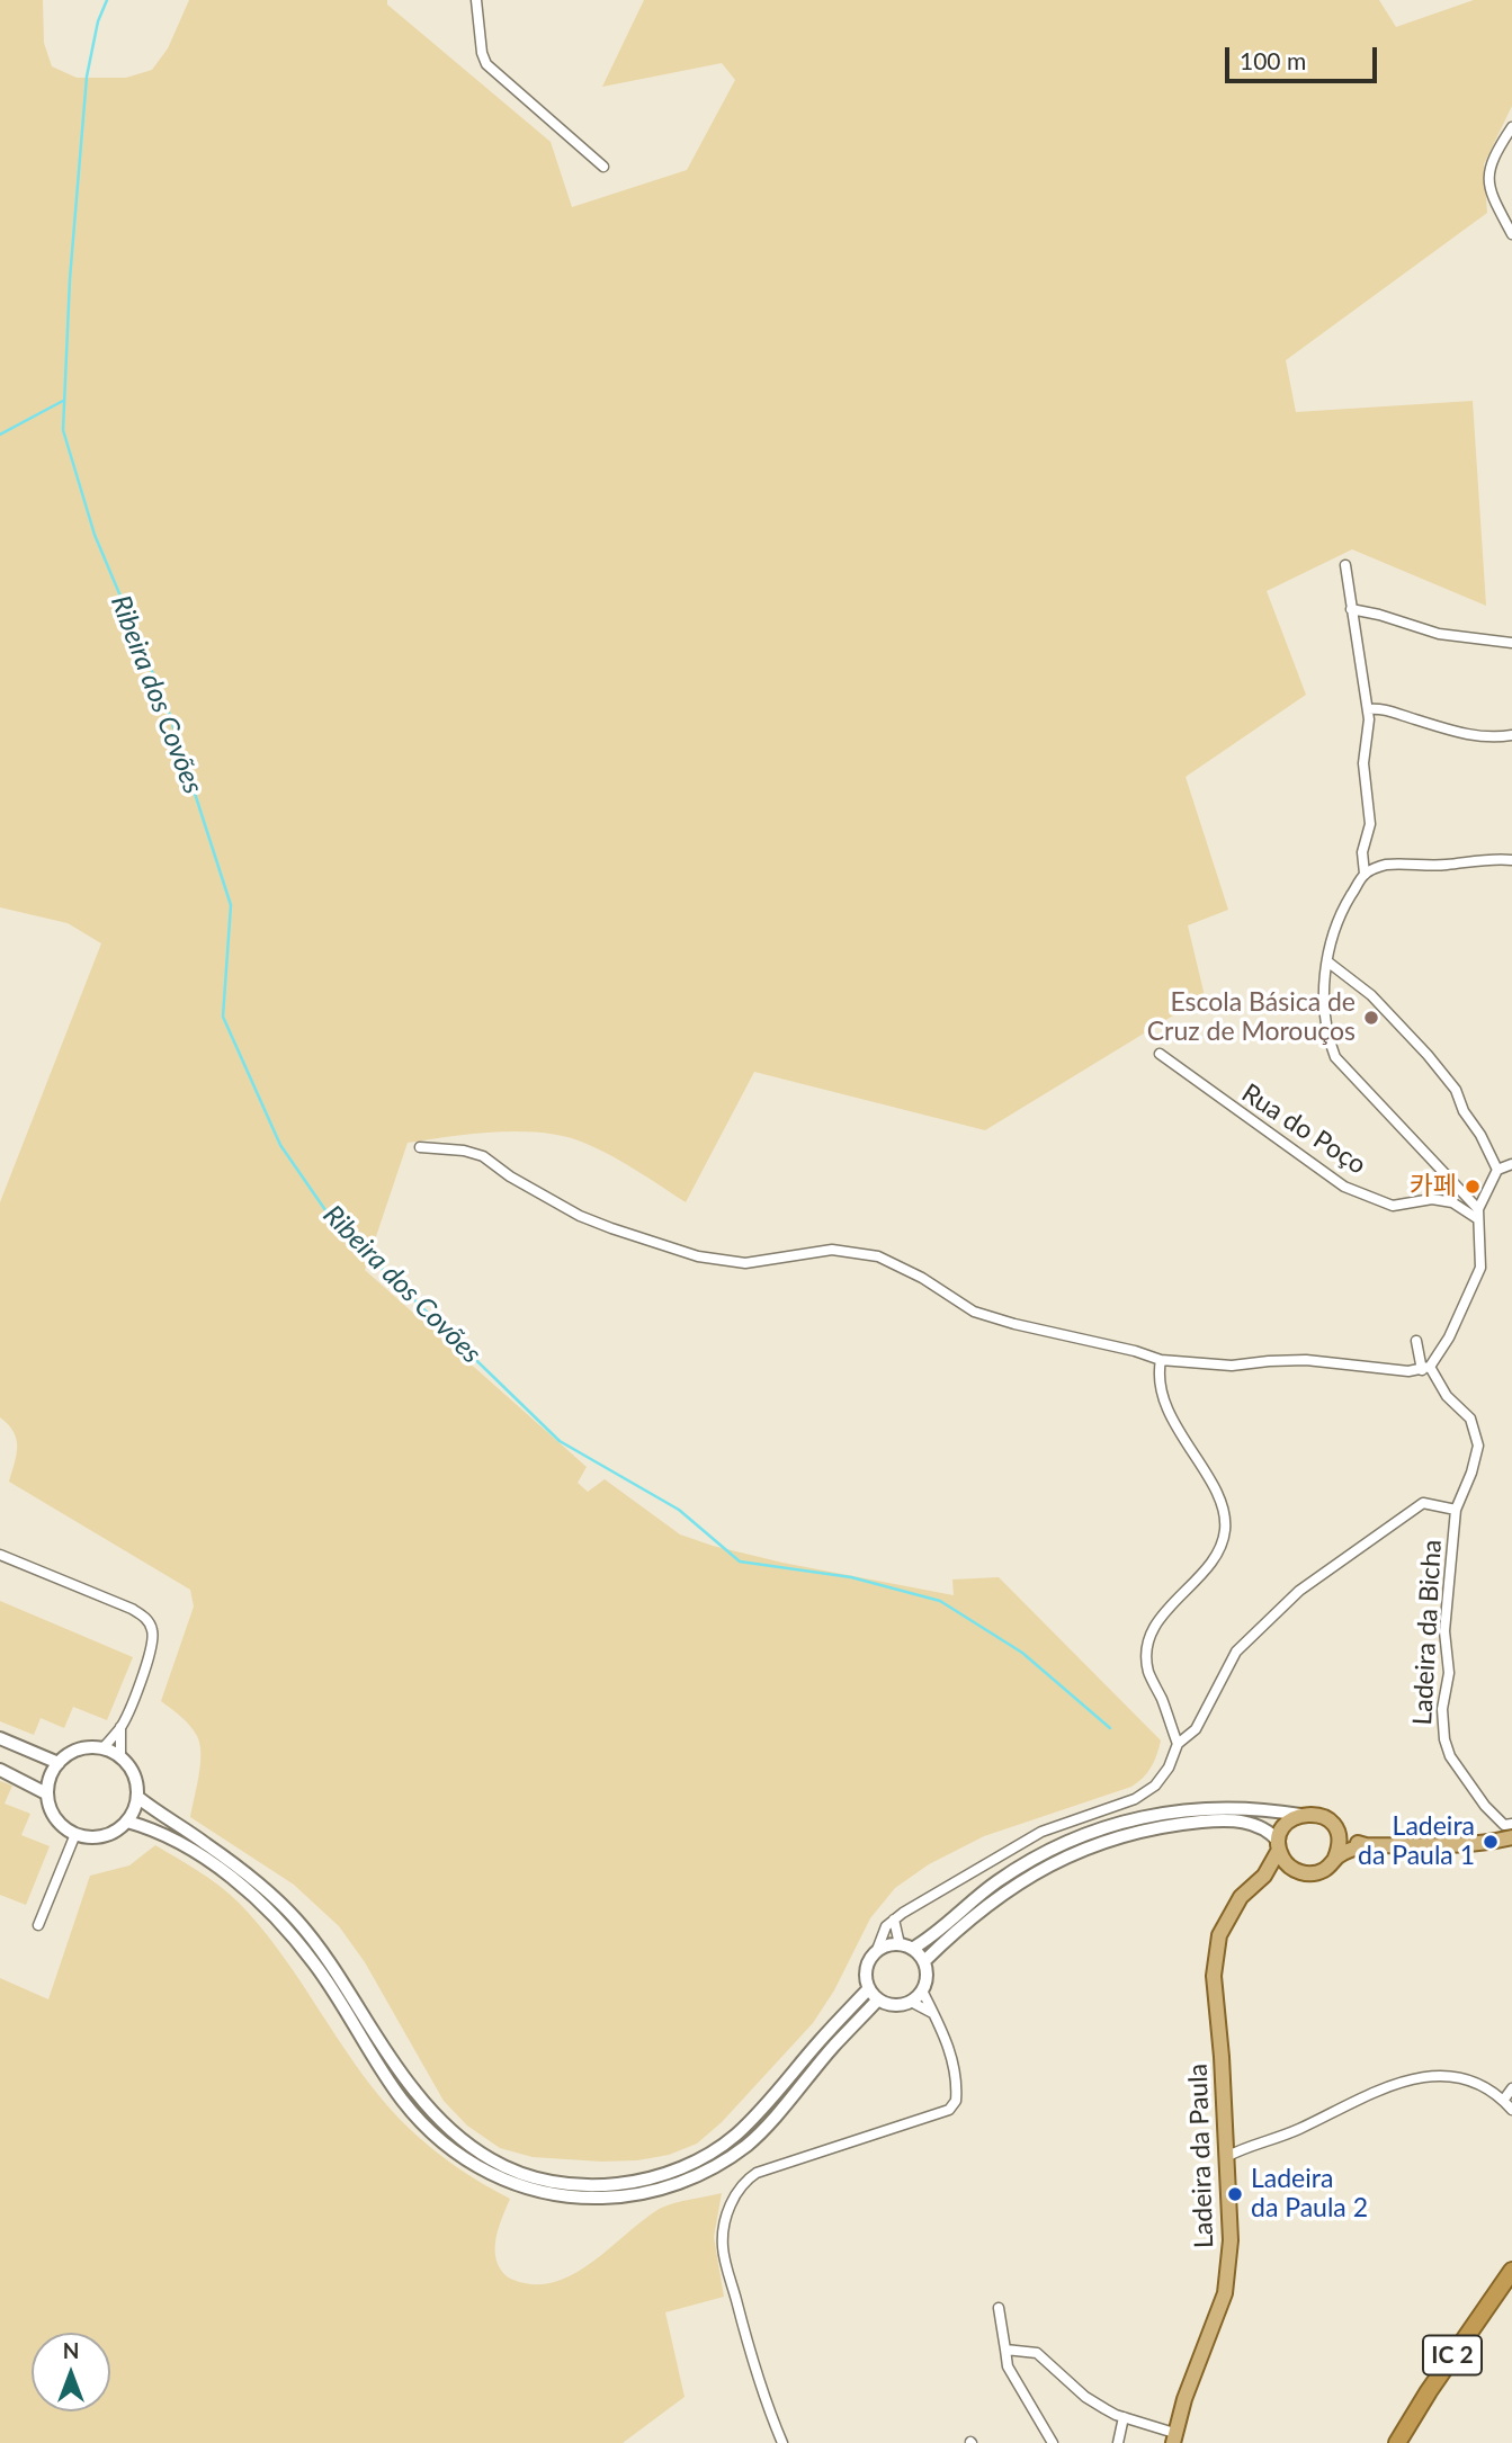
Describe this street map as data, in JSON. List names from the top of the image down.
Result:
{
  "streets": {
    "highway": ["IC 2"],
    "main road": ["Ladeira da Paula"],
    "street": ["Rua do Poço", "Ladeira da Bicha"]
  },
  "water": ["Ribeira dos Covões"],
  "places": [
    "Escola Básica de Cruz de Morouços",
    "카페",
    "Ladeira da Paula 1",
    "Ladeira da Paula 2"
  ],
  "scale_bar": "100 m",
  "north": "top"
}
